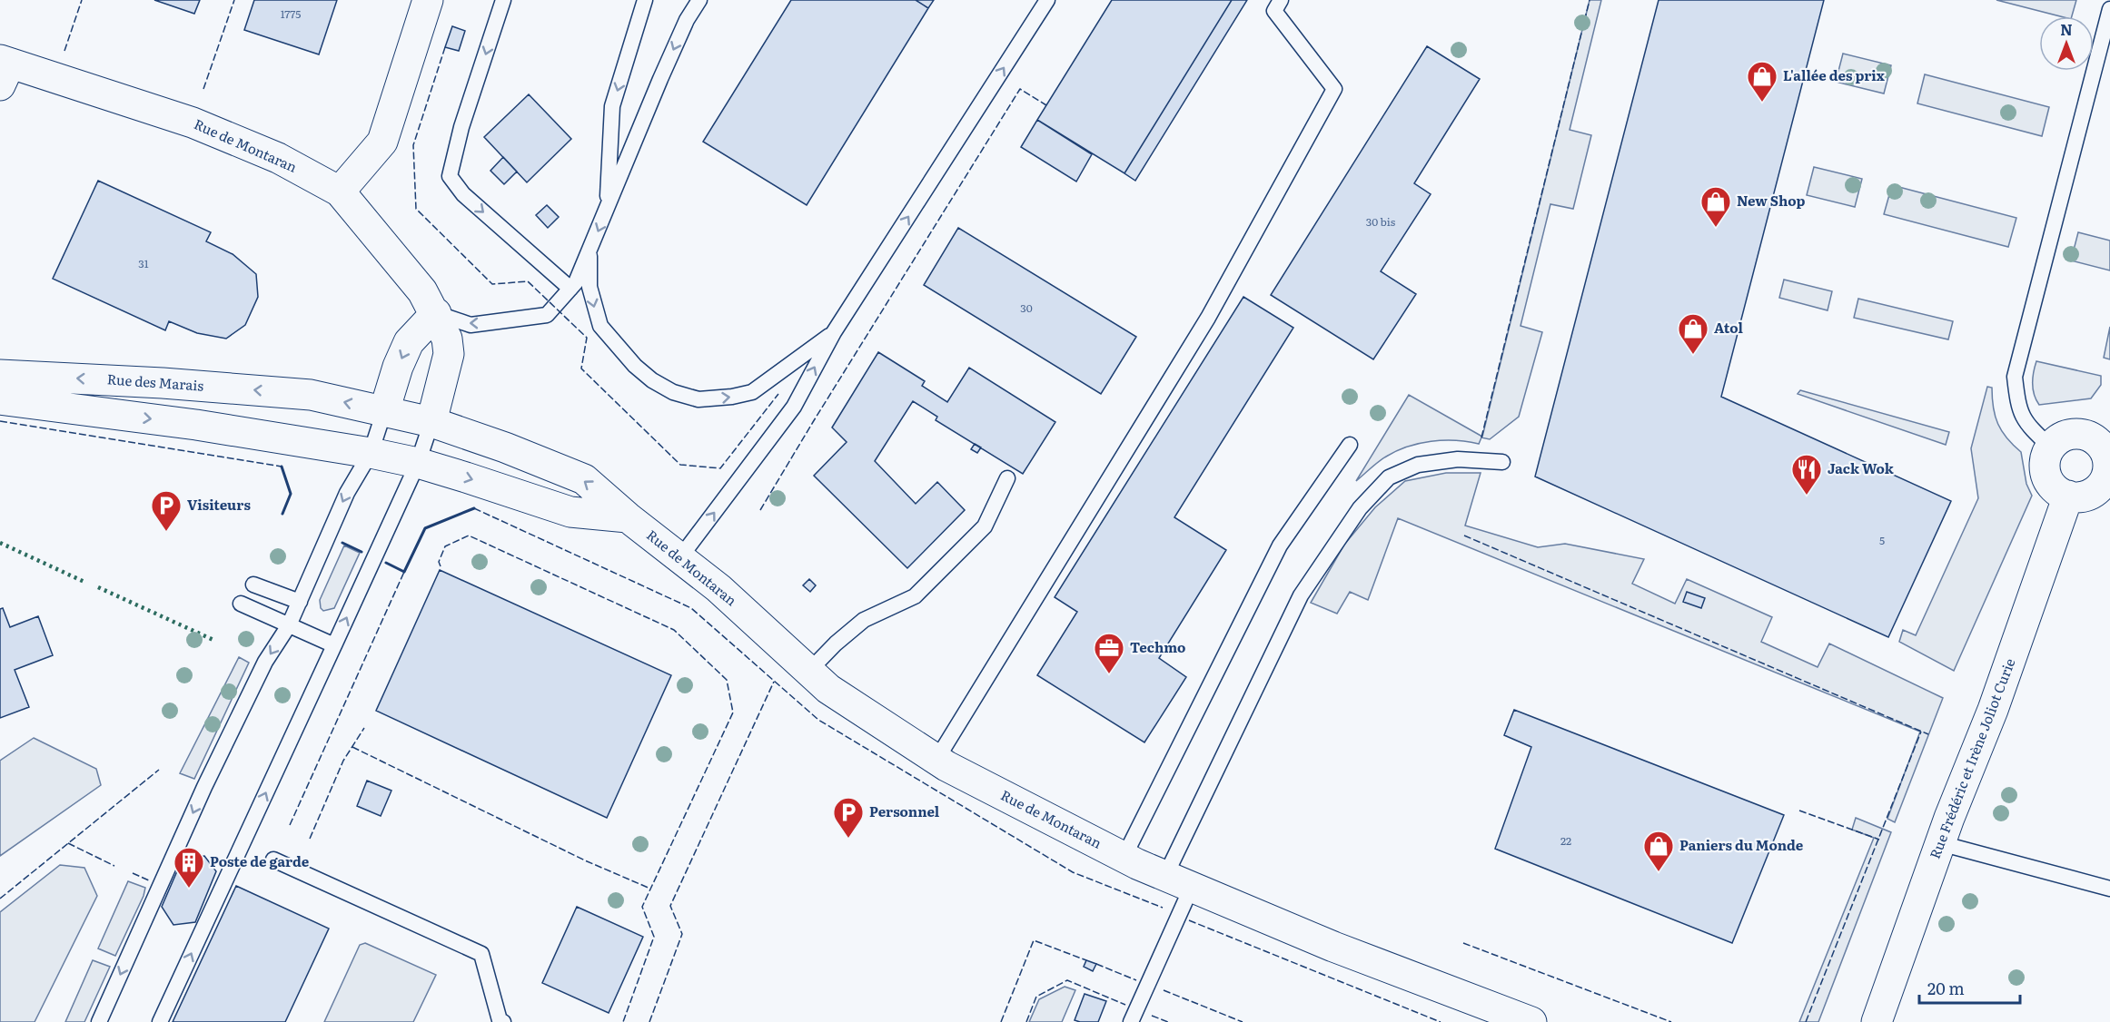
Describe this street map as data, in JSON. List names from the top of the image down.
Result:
{
  "streets": {
    "street": ["Rue de Montaran", "Rue des Marais", "Rue Frédéric et Irène Joliot Curie"]
  },
  "crossings": [
    ["Rue de Montaran", "Rue des Marais"]
  ],
  "places": {
    "shop": [
      "L'allée des prix",
      "New Shop",
      "Atol",
      "Paniers du Monde"
    ],
    "restaurant": ["Jack Wok"],
    "parking": ["Visiteurs", "Personnel"],
    "office": ["Techmo"],
    "building": ["Poste de garde"]
  },
  "house_numbers": [
    "1775",
    "30 bis",
    "31",
    "30",
    "5",
    "22"
  ],
  "scale_bar": "20 m",
  "north": "top"
}
